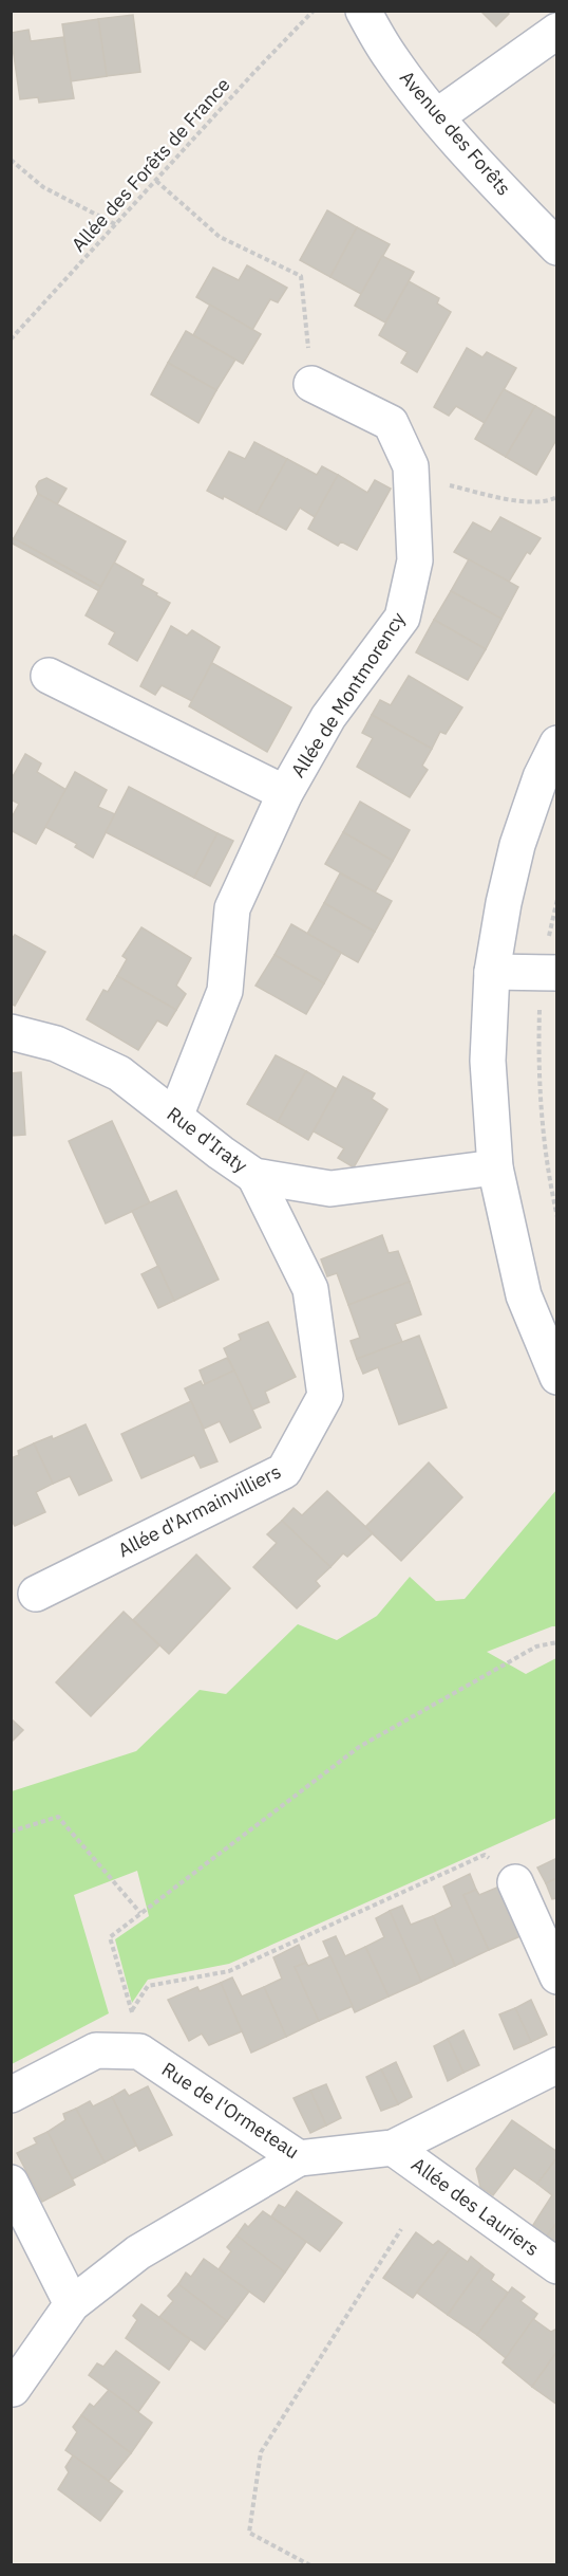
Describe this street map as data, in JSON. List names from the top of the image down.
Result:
{
  "streets": {
    "street": [
      "Avenue des Forêts",
      "Allée de Montmorency",
      "Rue d'Iraty",
      "Allée d'Armainvilliers",
      "Rue de l'Ormeteau",
      "Allée des Lauriers"
    ],
    "path": ["Allée des Forêts de France"]
  },
  "crossings": [
    ["Allée de Montmorency", "Rue d'Iraty"],
    ["Rue d'Iraty", "Allée d'Armainvilliers"],
    ["Rue de l'Ormeteau", "Allée des Lauriers"]
  ]
}
